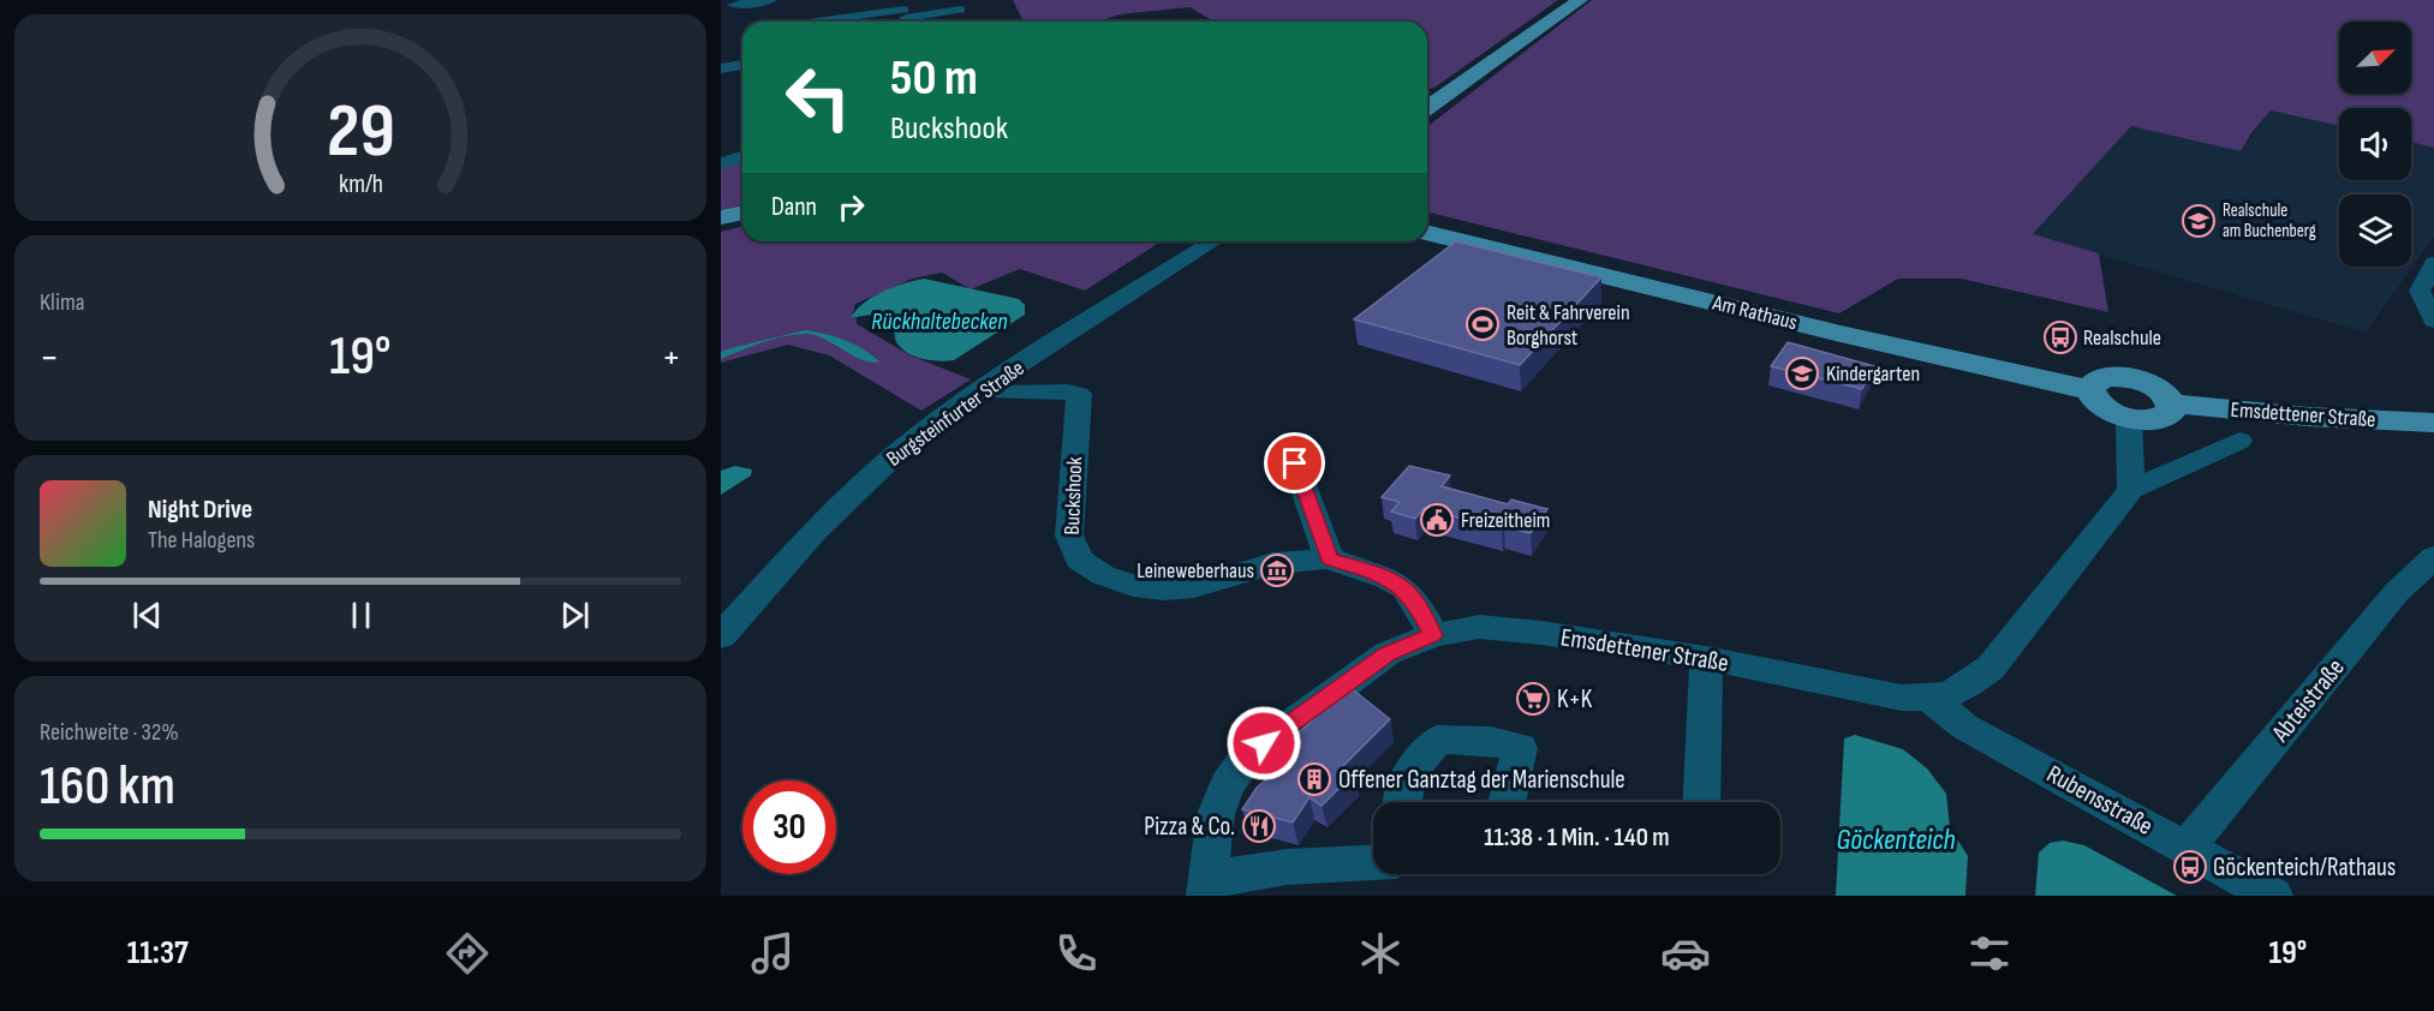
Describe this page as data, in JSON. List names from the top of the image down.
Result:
{
  "streets": {
    "main road": ["Am Rathaus", "Emsdettener Straße"],
    "street": [
      "Burgsteinfurter Straße",
      "Buckshook",
      "Abteistraße",
      "Rubensstraße"
    ]
  },
  "crossings": [
    ["Burgsteinfurter Straße", "Buckshook"],
    ["Emsdettener Straße", "Buckshook"],
    ["Emsdettener Straße", "Rubensstraße"],
    ["Abteistraße", "Rubensstraße"]
  ],
  "water": ["Rückhaltebecken", "Göckenteich"],
  "places": {
    "school or university": ["Realschule am Buchenberg", "Kindergarten"],
    "sports": ["Reit & Fahrverein Borghorst"],
    "bus stop": ["Realschule", "Göckenteich/Rathaus"],
    "public building": ["Freizeitheim"],
    "museum": ["Leineweberhaus"],
    "supermarket": ["K+K"],
    "building": ["Offener Ganztag der Marienschule"],
    "restaurant": ["Pizza & Co."]
  },
  "north": "top right",
  "page": {
    "turn": ["50 m", "Buckshook"],
    "then": "Dann",
    "tile": [
      "Klima",
      ["Reichweite · 32%", "160 km"]
    ],
    "heat": ["−", "19°", "+"],
    "song": ["Night Drive", "The Halogens"],
    "limit": "30",
    "trip": "11:38 · 1 Min. · 140 m",
    "tabs": ["11:37", "19°"],
    "gauge": ["29", "km/h"]
  }
}
